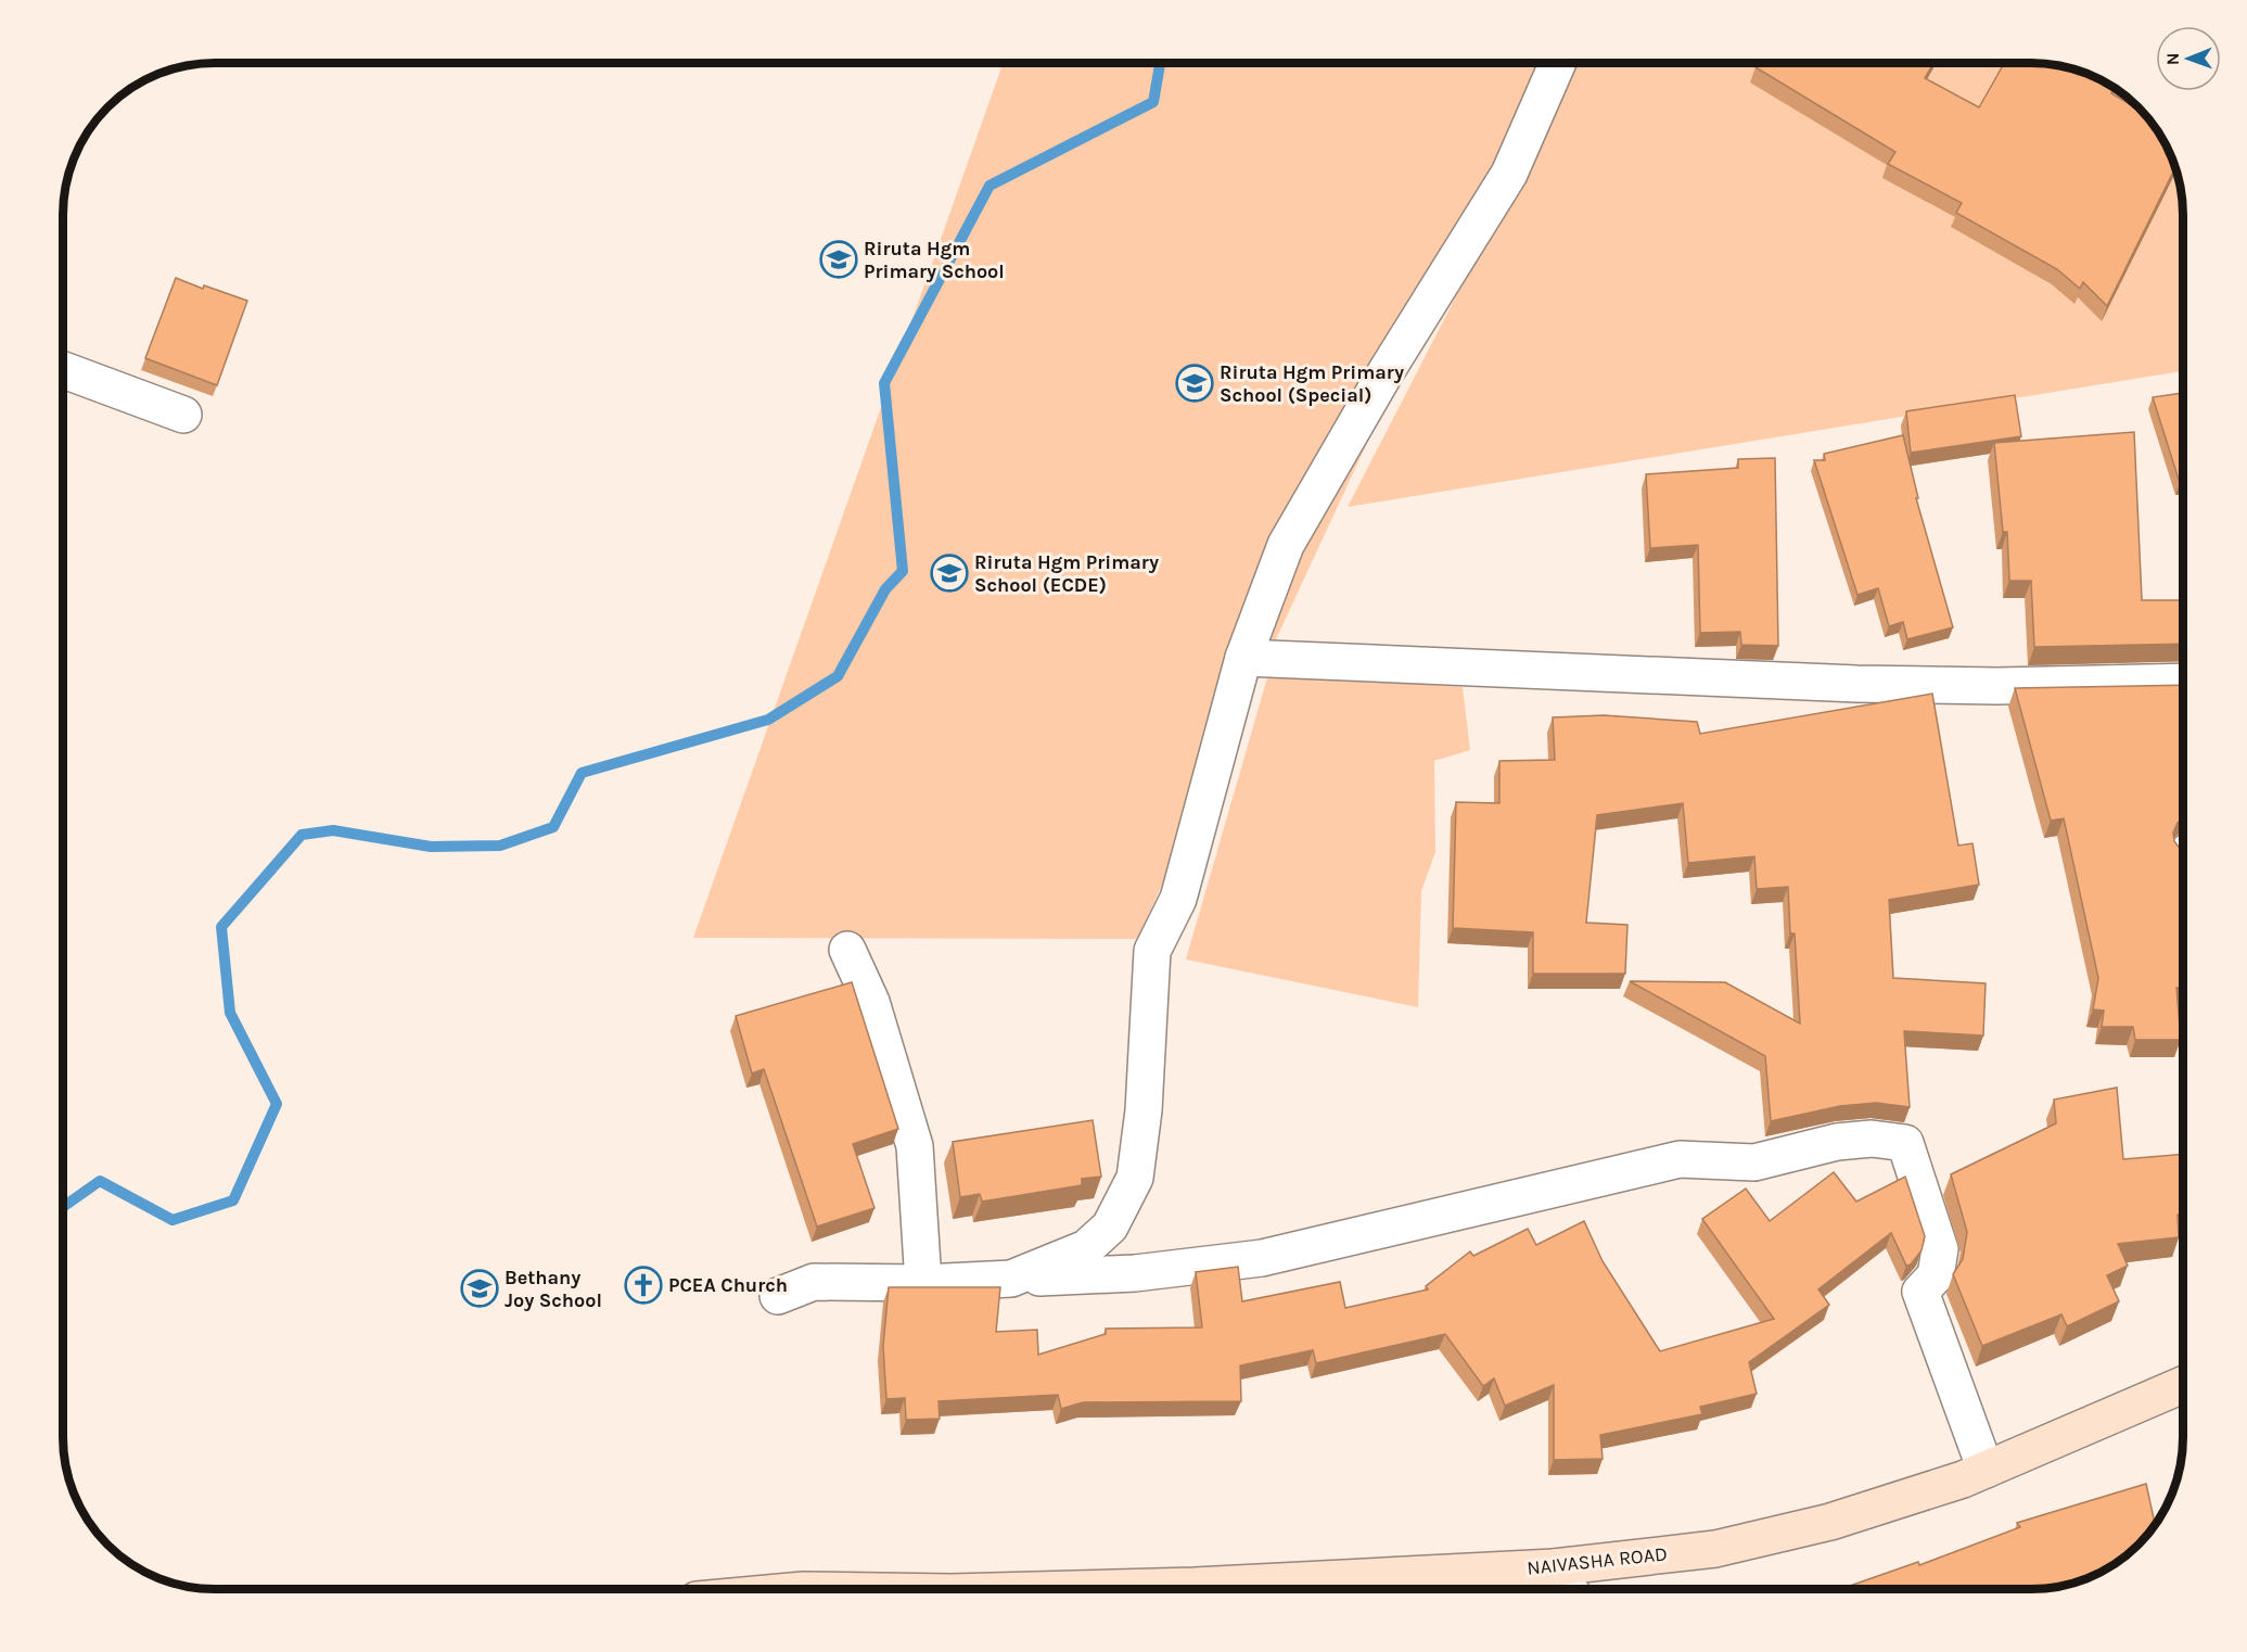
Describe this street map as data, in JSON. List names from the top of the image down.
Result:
{
  "streets": {
    "main road": ["NAIVASHA ROAD"]
  },
  "places": {
    "school or university": [
      "Riruta Hgm Primary School",
      "Riruta Hgm Primary School (Special)",
      "Riruta Hgm Primary School (ECDE)",
      "Bethany Joy School"
    ],
    "church": ["PCEA Church"]
  },
  "north": "left"
}
